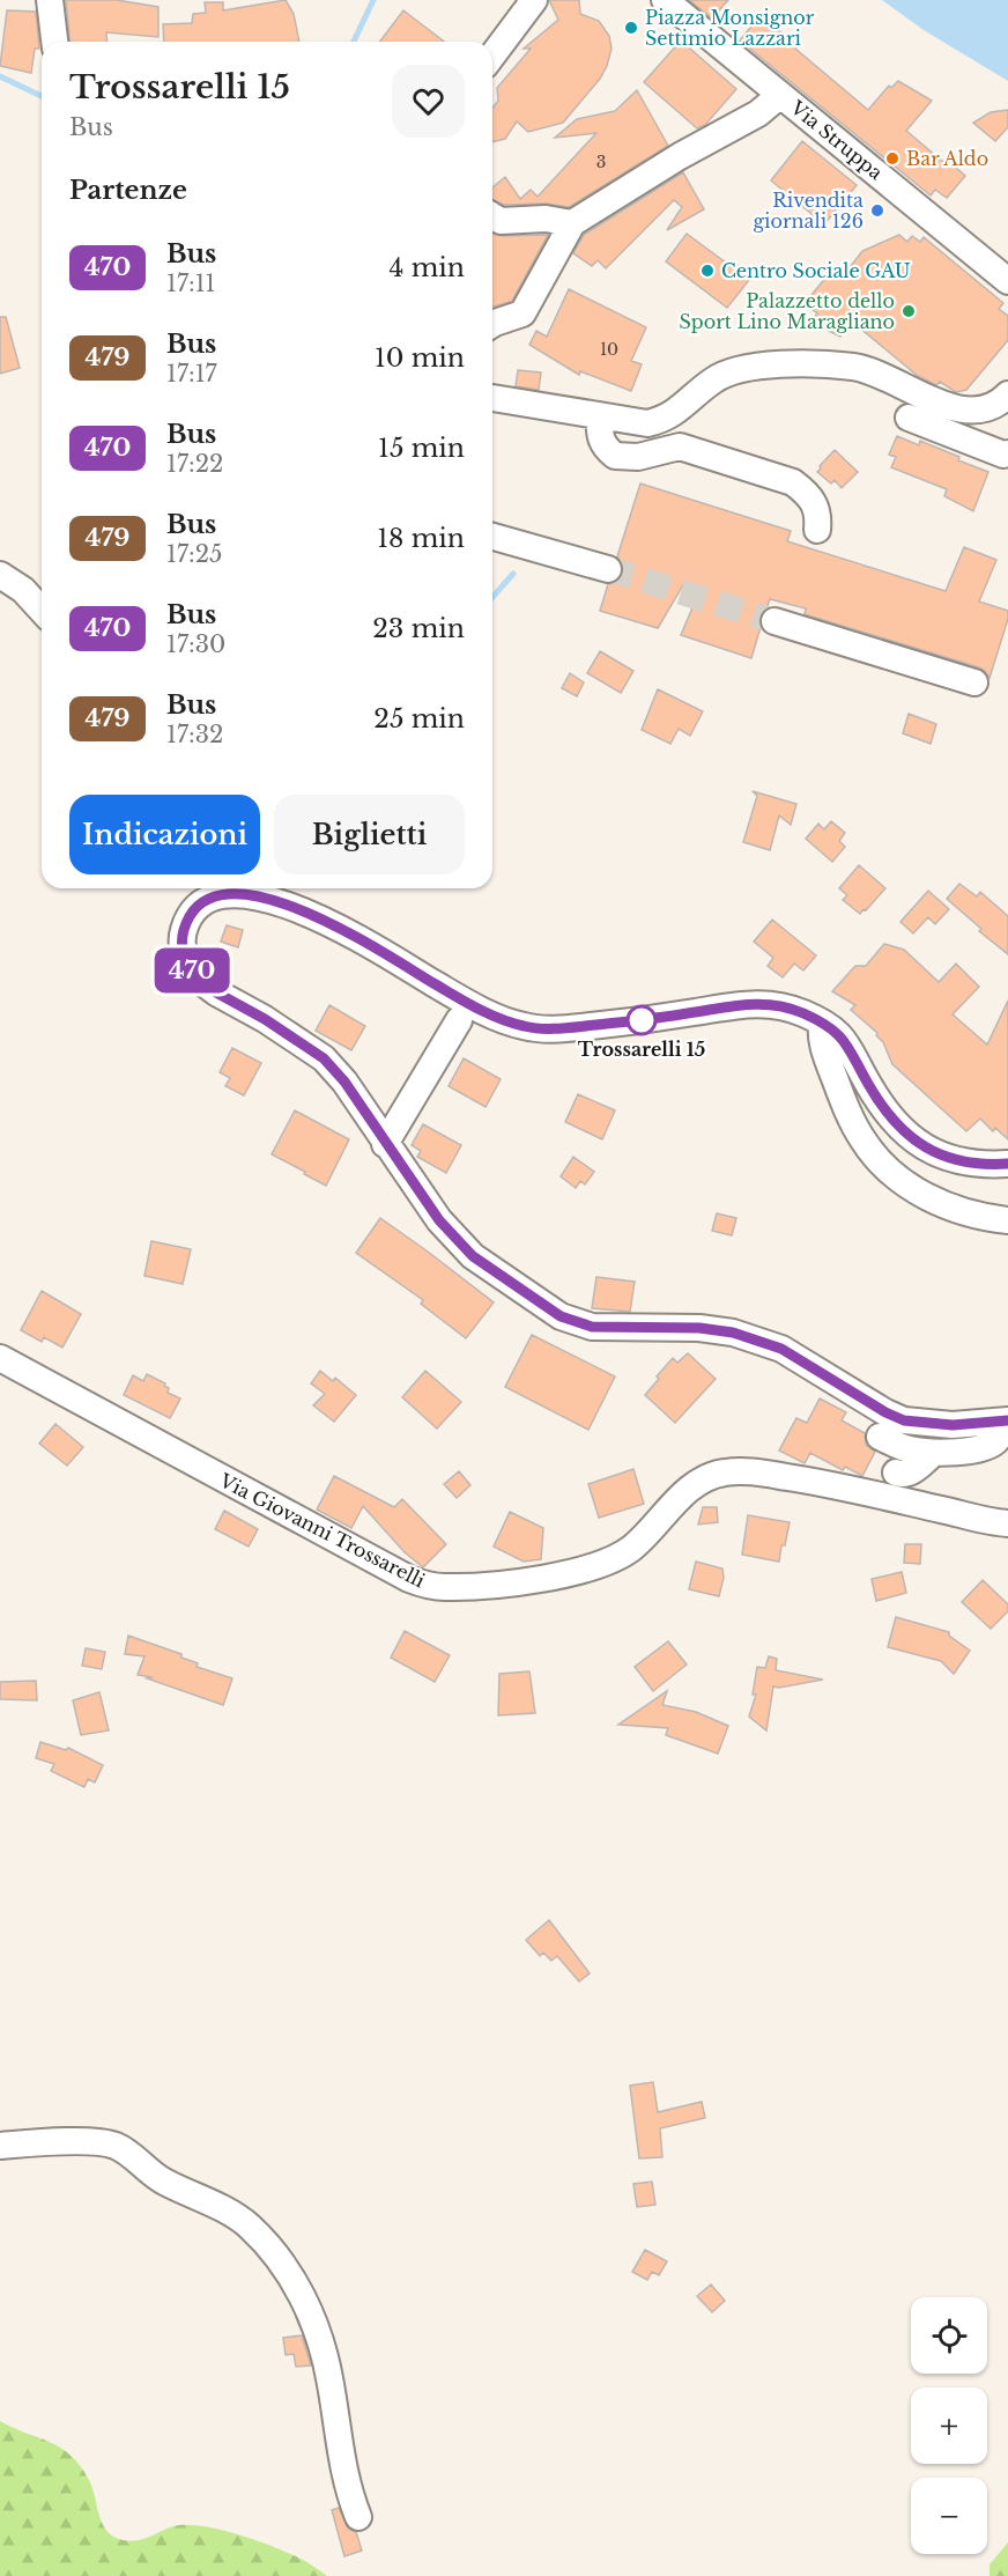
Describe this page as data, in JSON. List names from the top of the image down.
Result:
{
  "streets": {
    "street": ["Via Struppa", "Via Giovanni Trossarelli"]
  },
  "places": [
    "Piazza Monsignor Settimio Lazzari",
    "Bar Aldo",
    "Rivendita giornali 126",
    "Centro Sociale GAU",
    "Palazzetto dello Sport Lino Maragliano",
    "Trossarelli 15"
  ],
  "lines": ["bus line 470"],
  "house_numbers": ["3", "10"],
  "page": {
    "on_map": "470",
    "heading": [
      ["Trossarelli 15", "Bus"],
      "Partenze"
    ],
    "list": [
      {
        "mark": "470",
        "name": "Bus",
        "note": "17:11",
        "value": "4 min"
      },
      {
        "mark": "479",
        "name": "Bus",
        "note": "17:17",
        "value": "10 min"
      },
      {
        "mark": "470",
        "name": "Bus",
        "note": "17:22",
        "value": "15 min"
      },
      {
        "mark": "479",
        "name": "Bus",
        "note": "17:25",
        "value": "18 min"
      },
      {
        "mark": "470",
        "name": "Bus",
        "note": "17:30",
        "value": "23 min"
      },
      {
        "mark": "479",
        "name": "Bus",
        "note": "17:32",
        "value": "25 min"
      }
    ],
    "buttons": ["Indicazioni", "Biglietti"],
    "map_buttons": ["+", "−"]
  }
}
